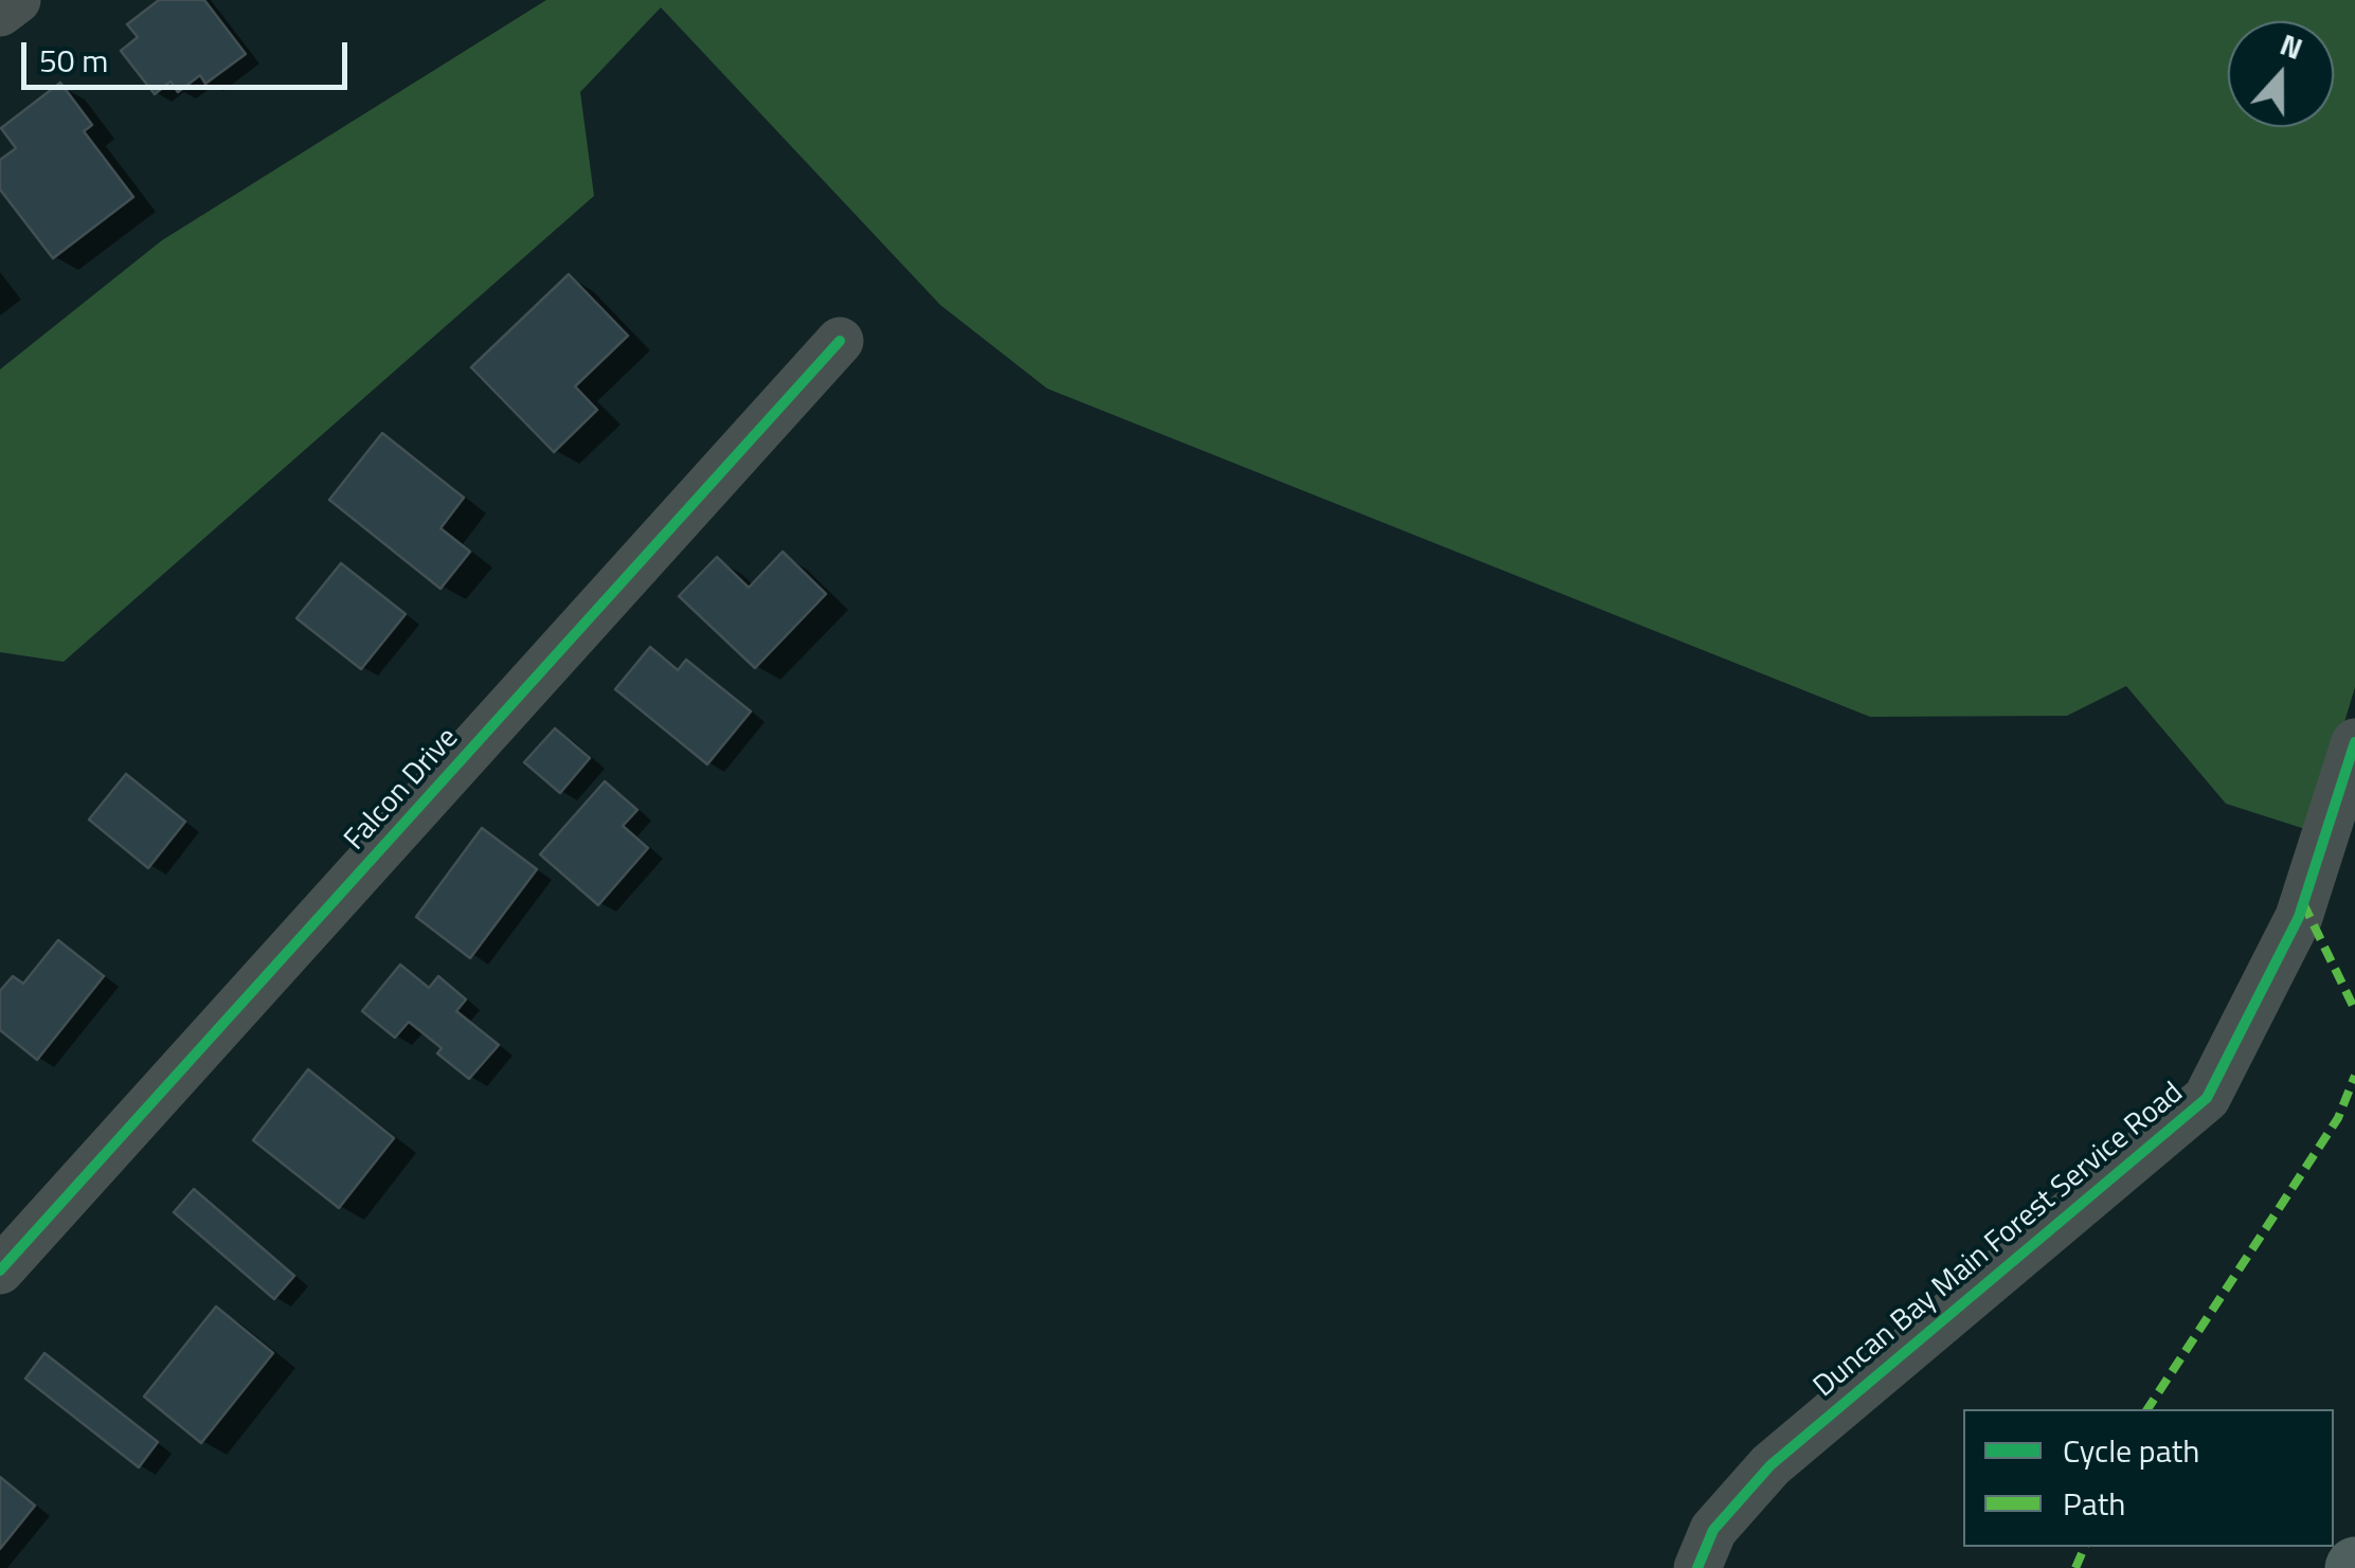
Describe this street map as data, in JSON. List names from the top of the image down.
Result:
{
  "streets": {
    "street": ["Falcon Drive", "Duncan Bay Main Forest Service Road"]
  },
  "legend": ["Cycle path", "Path"],
  "scale_bar": "50 m",
  "north": "top"
}
